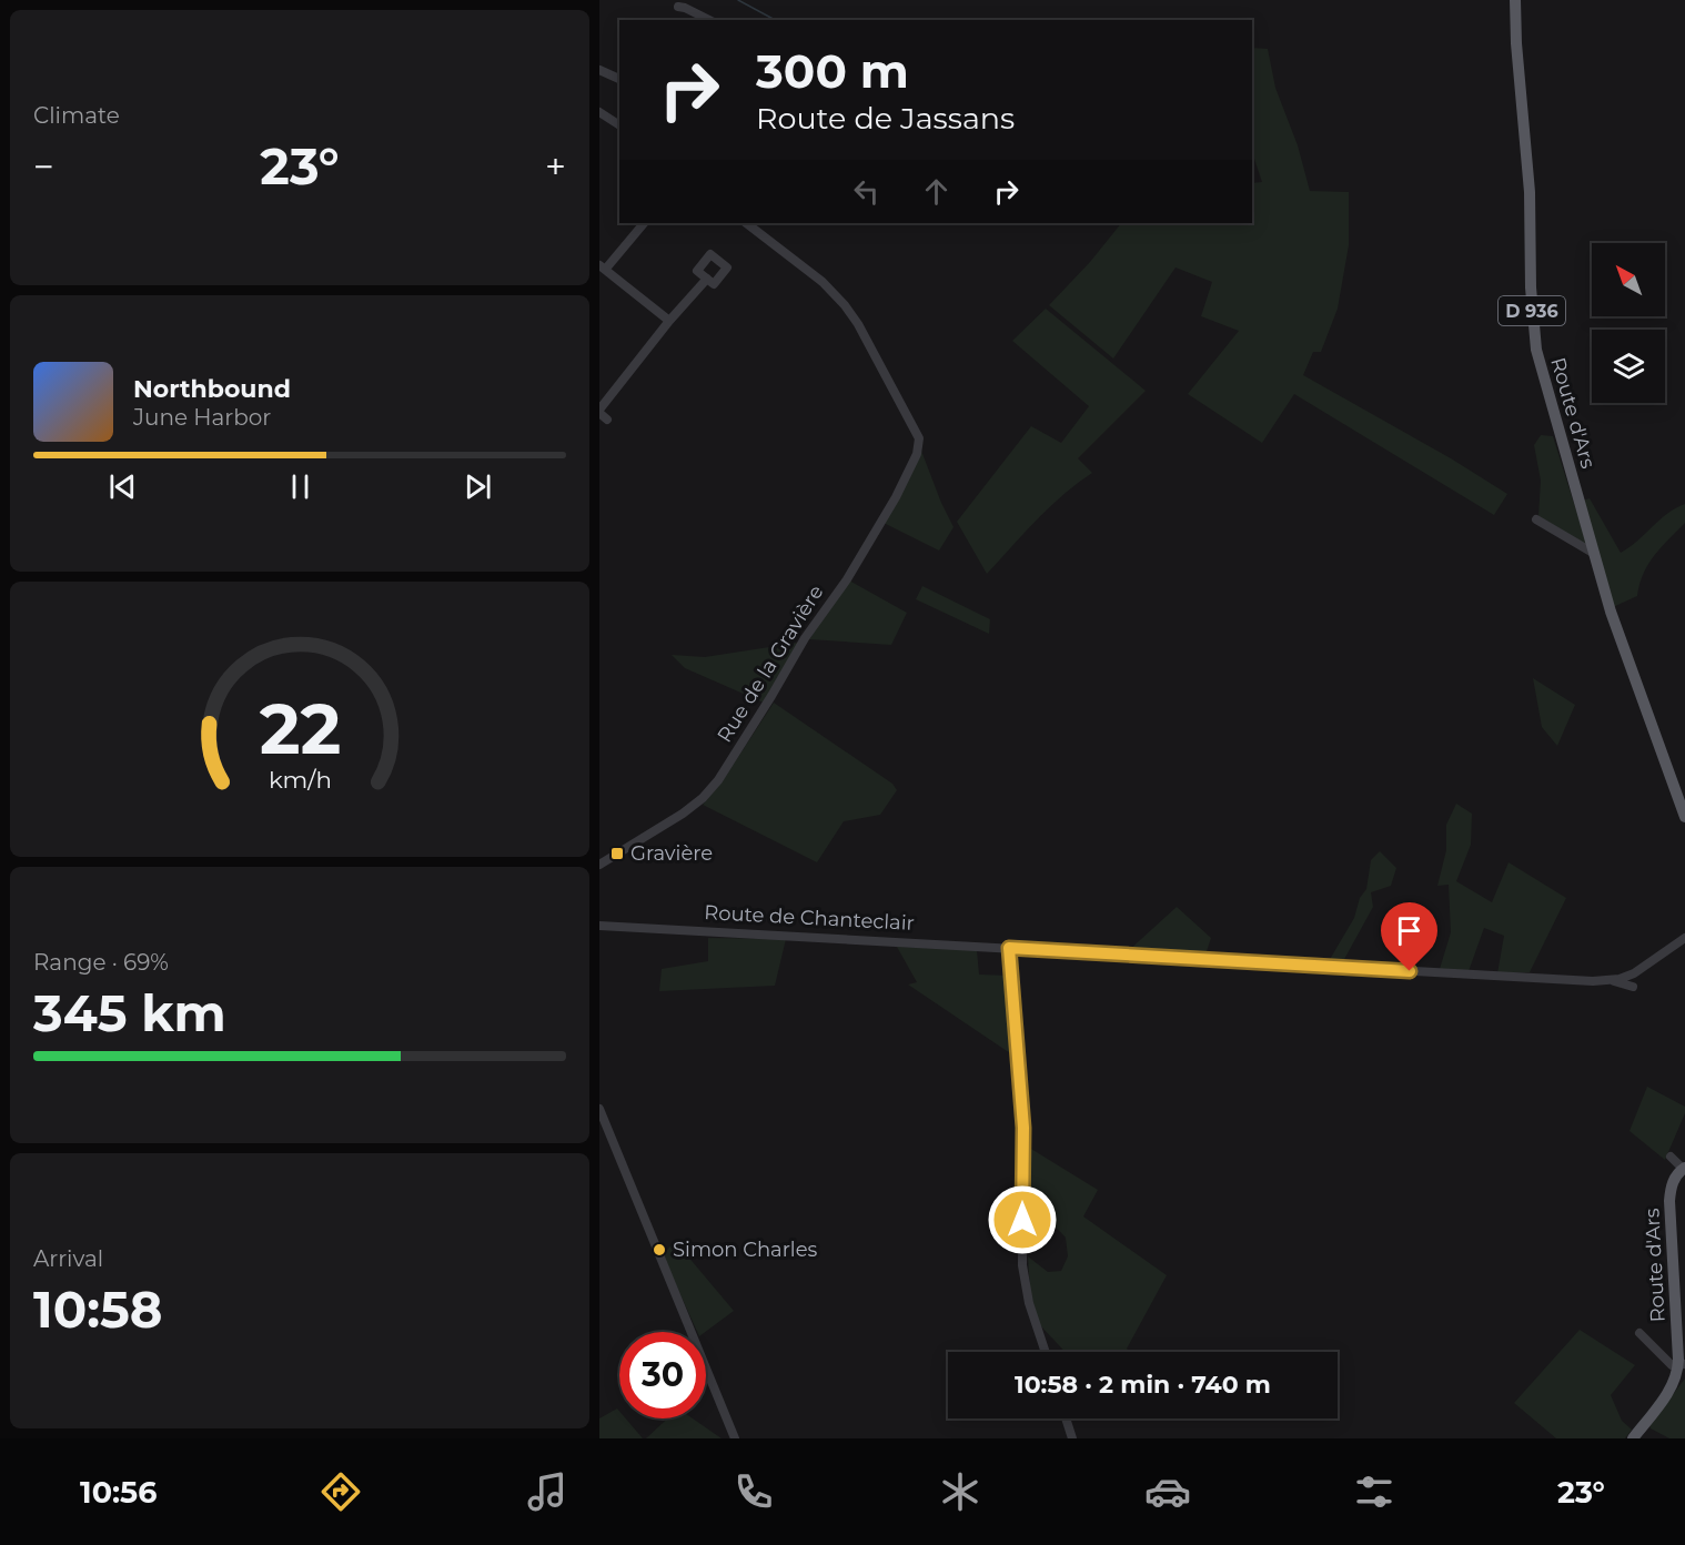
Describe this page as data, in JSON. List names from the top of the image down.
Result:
{
  "streets": {
    "main road": ["D 936", "Route d'Ars"],
    "street": ["Rue de la Gravière", "Route de Chanteclair"]
  },
  "places": {
    "transit": ["Gravière"],
    "other": ["Simon Charles"]
  },
  "north": "top left",
  "page": {
    "tile": [
      "Climate",
      ["Range · 69%", "345 km"],
      ["Arrival", "10:58"]
    ],
    "turn": ["300 m", "Route de Jassans"],
    "heat": ["−", "23°", "+"],
    "song": ["Northbound", "June Harbor"],
    "limit": "30",
    "trip": "10:58 · 2 min · 740 m",
    "tabs": ["10:56", "23°"],
    "gauge": ["22", "km/h"]
  }
}
